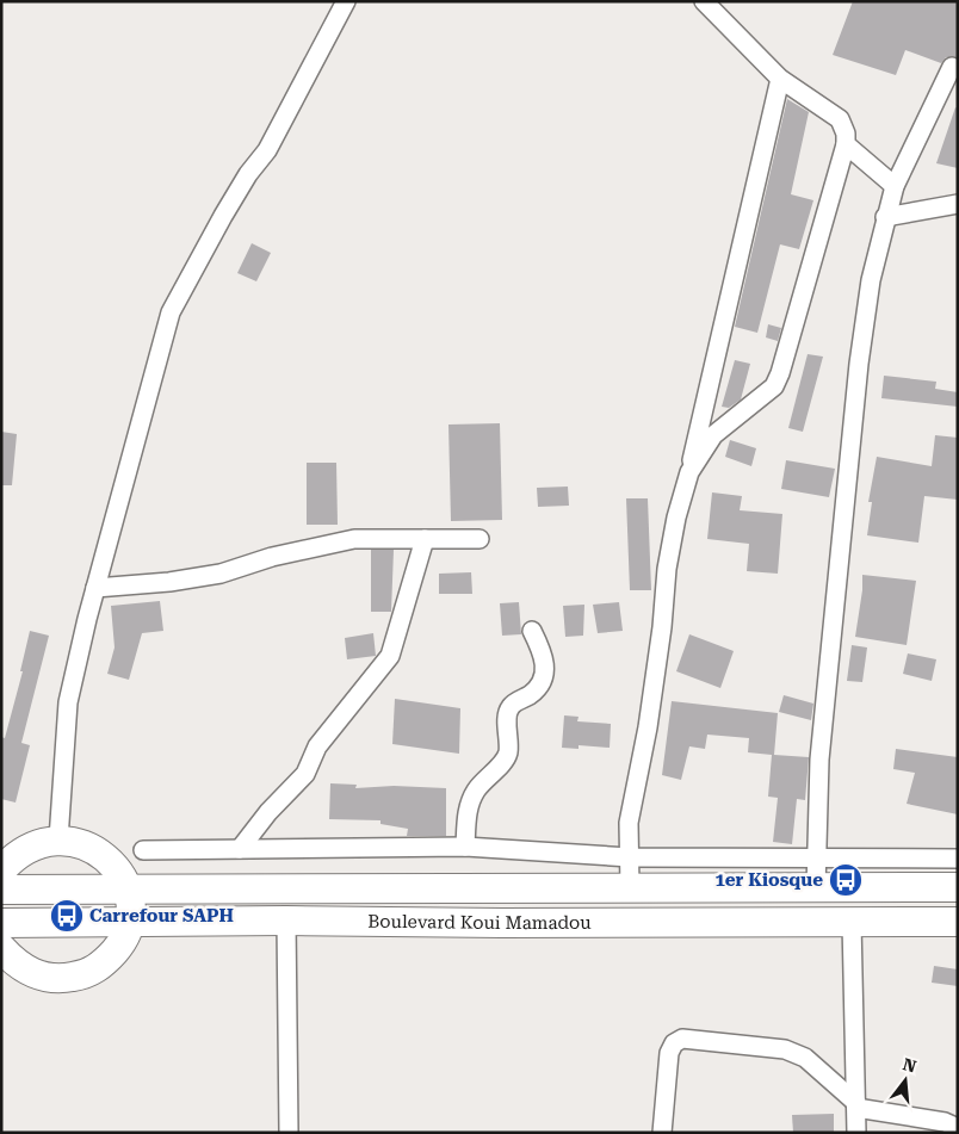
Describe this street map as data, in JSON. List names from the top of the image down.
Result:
{
  "streets": {
    "main road": ["Boulevard Koui Mamadou"]
  },
  "places": {
    "bus stop": ["1er Kiosque", "Carrefour SAPH"]
  },
  "north": "top"
}
